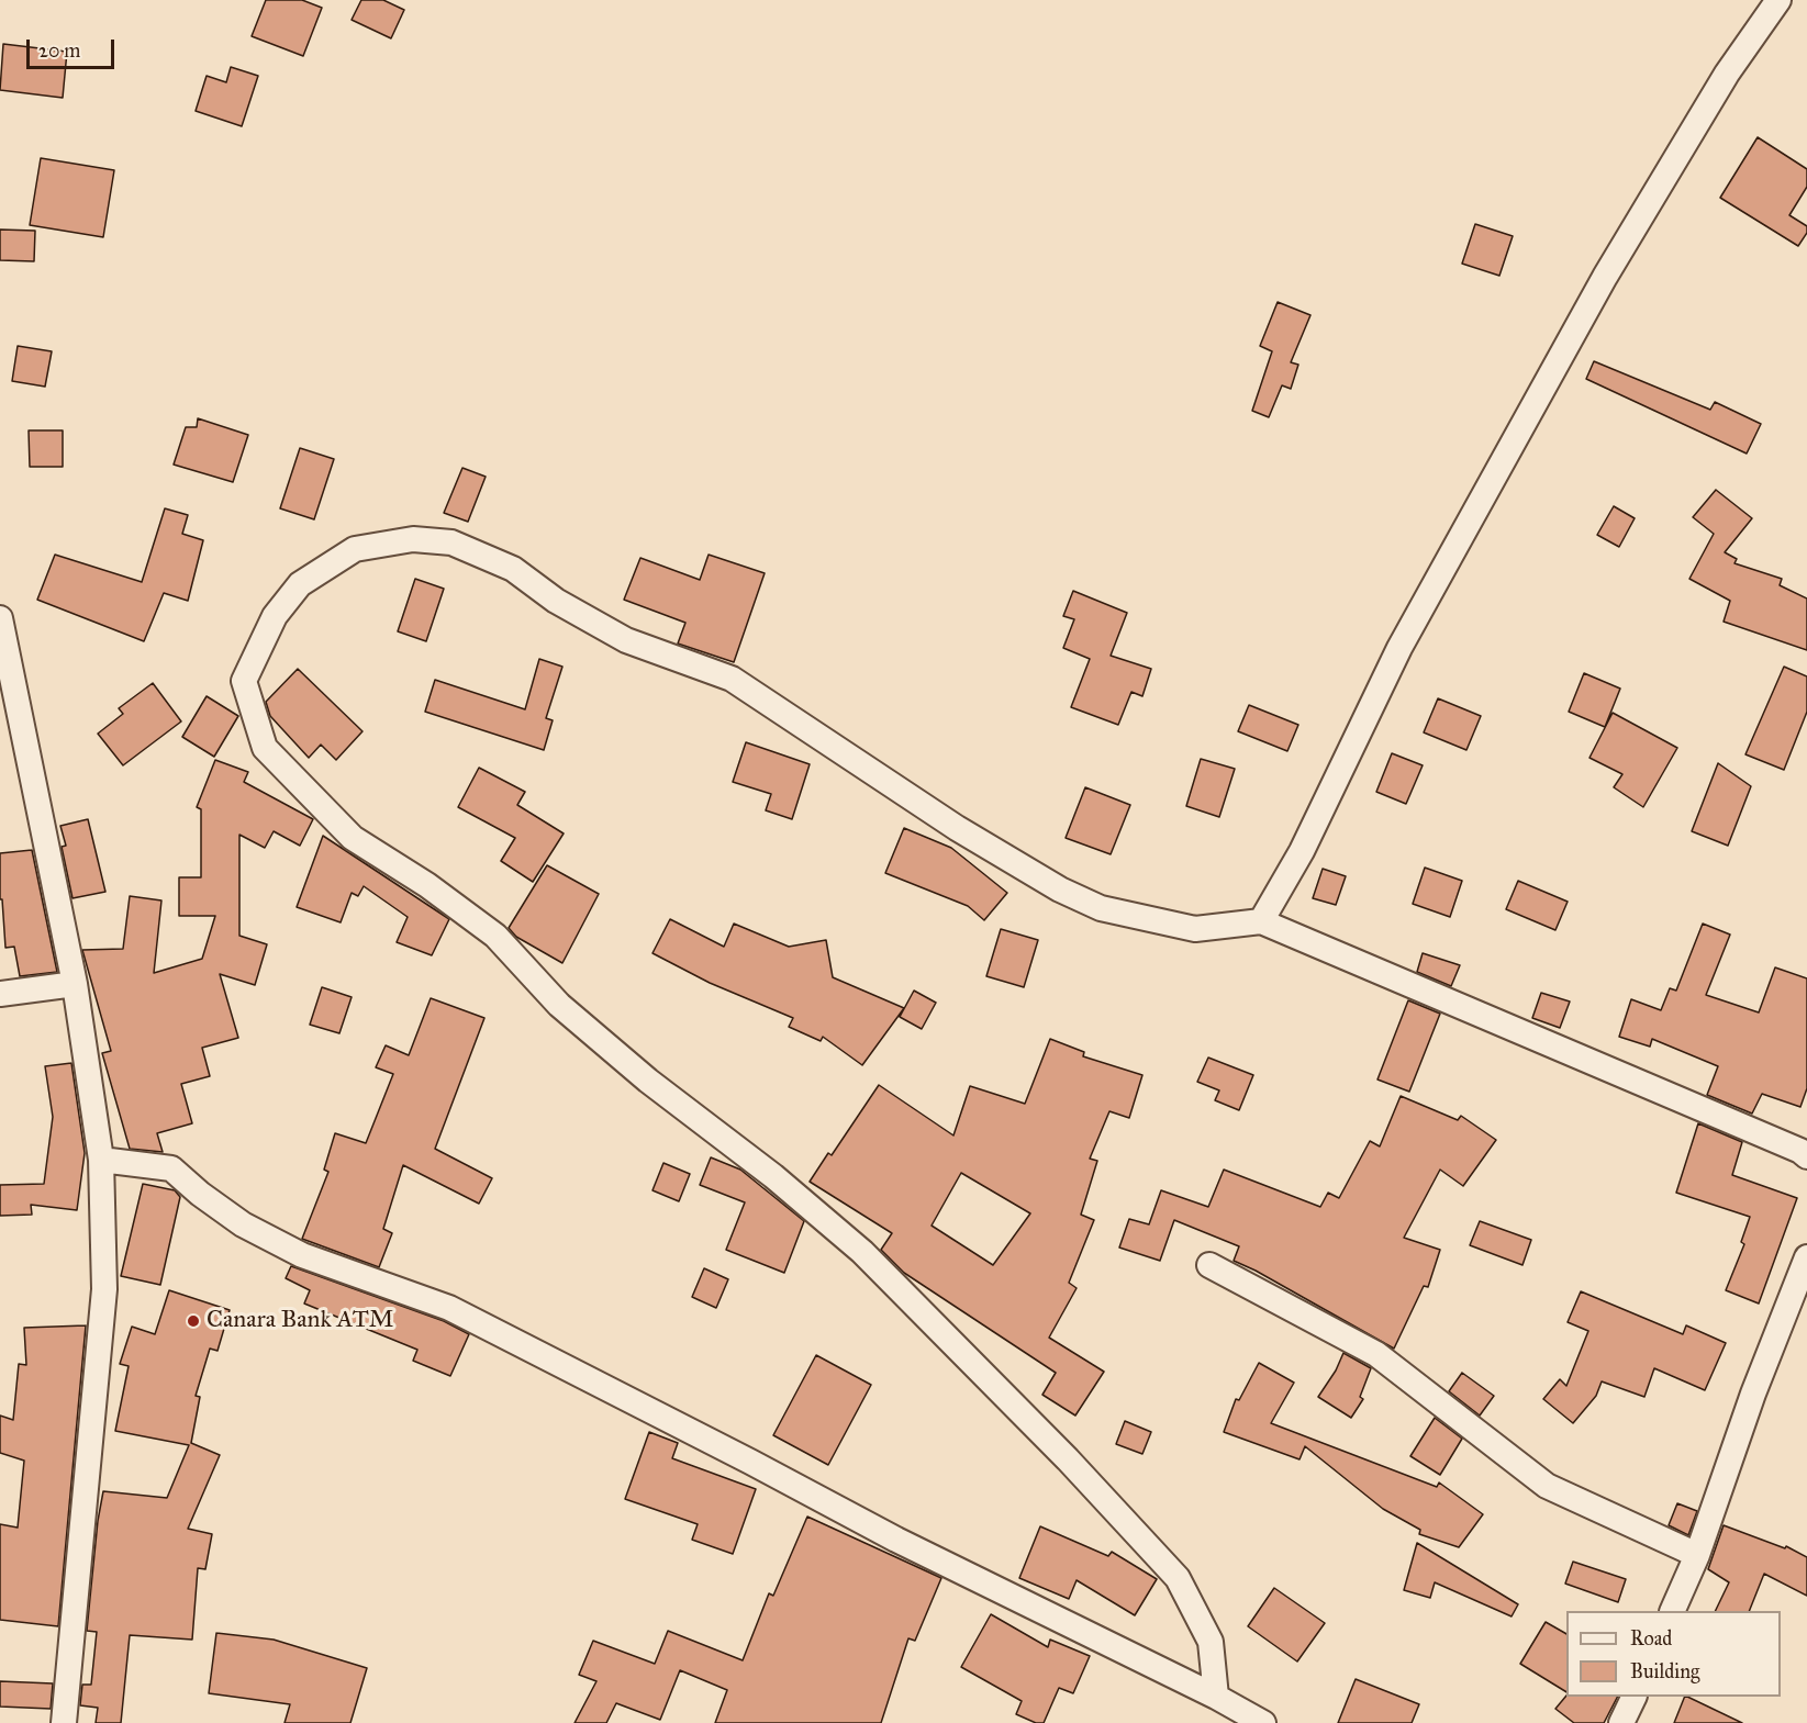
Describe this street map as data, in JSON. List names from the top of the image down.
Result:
{
  "places": ["Canara Bank ATM"],
  "legend": ["Road", "Building"],
  "scale_bar": "20 m"
}
